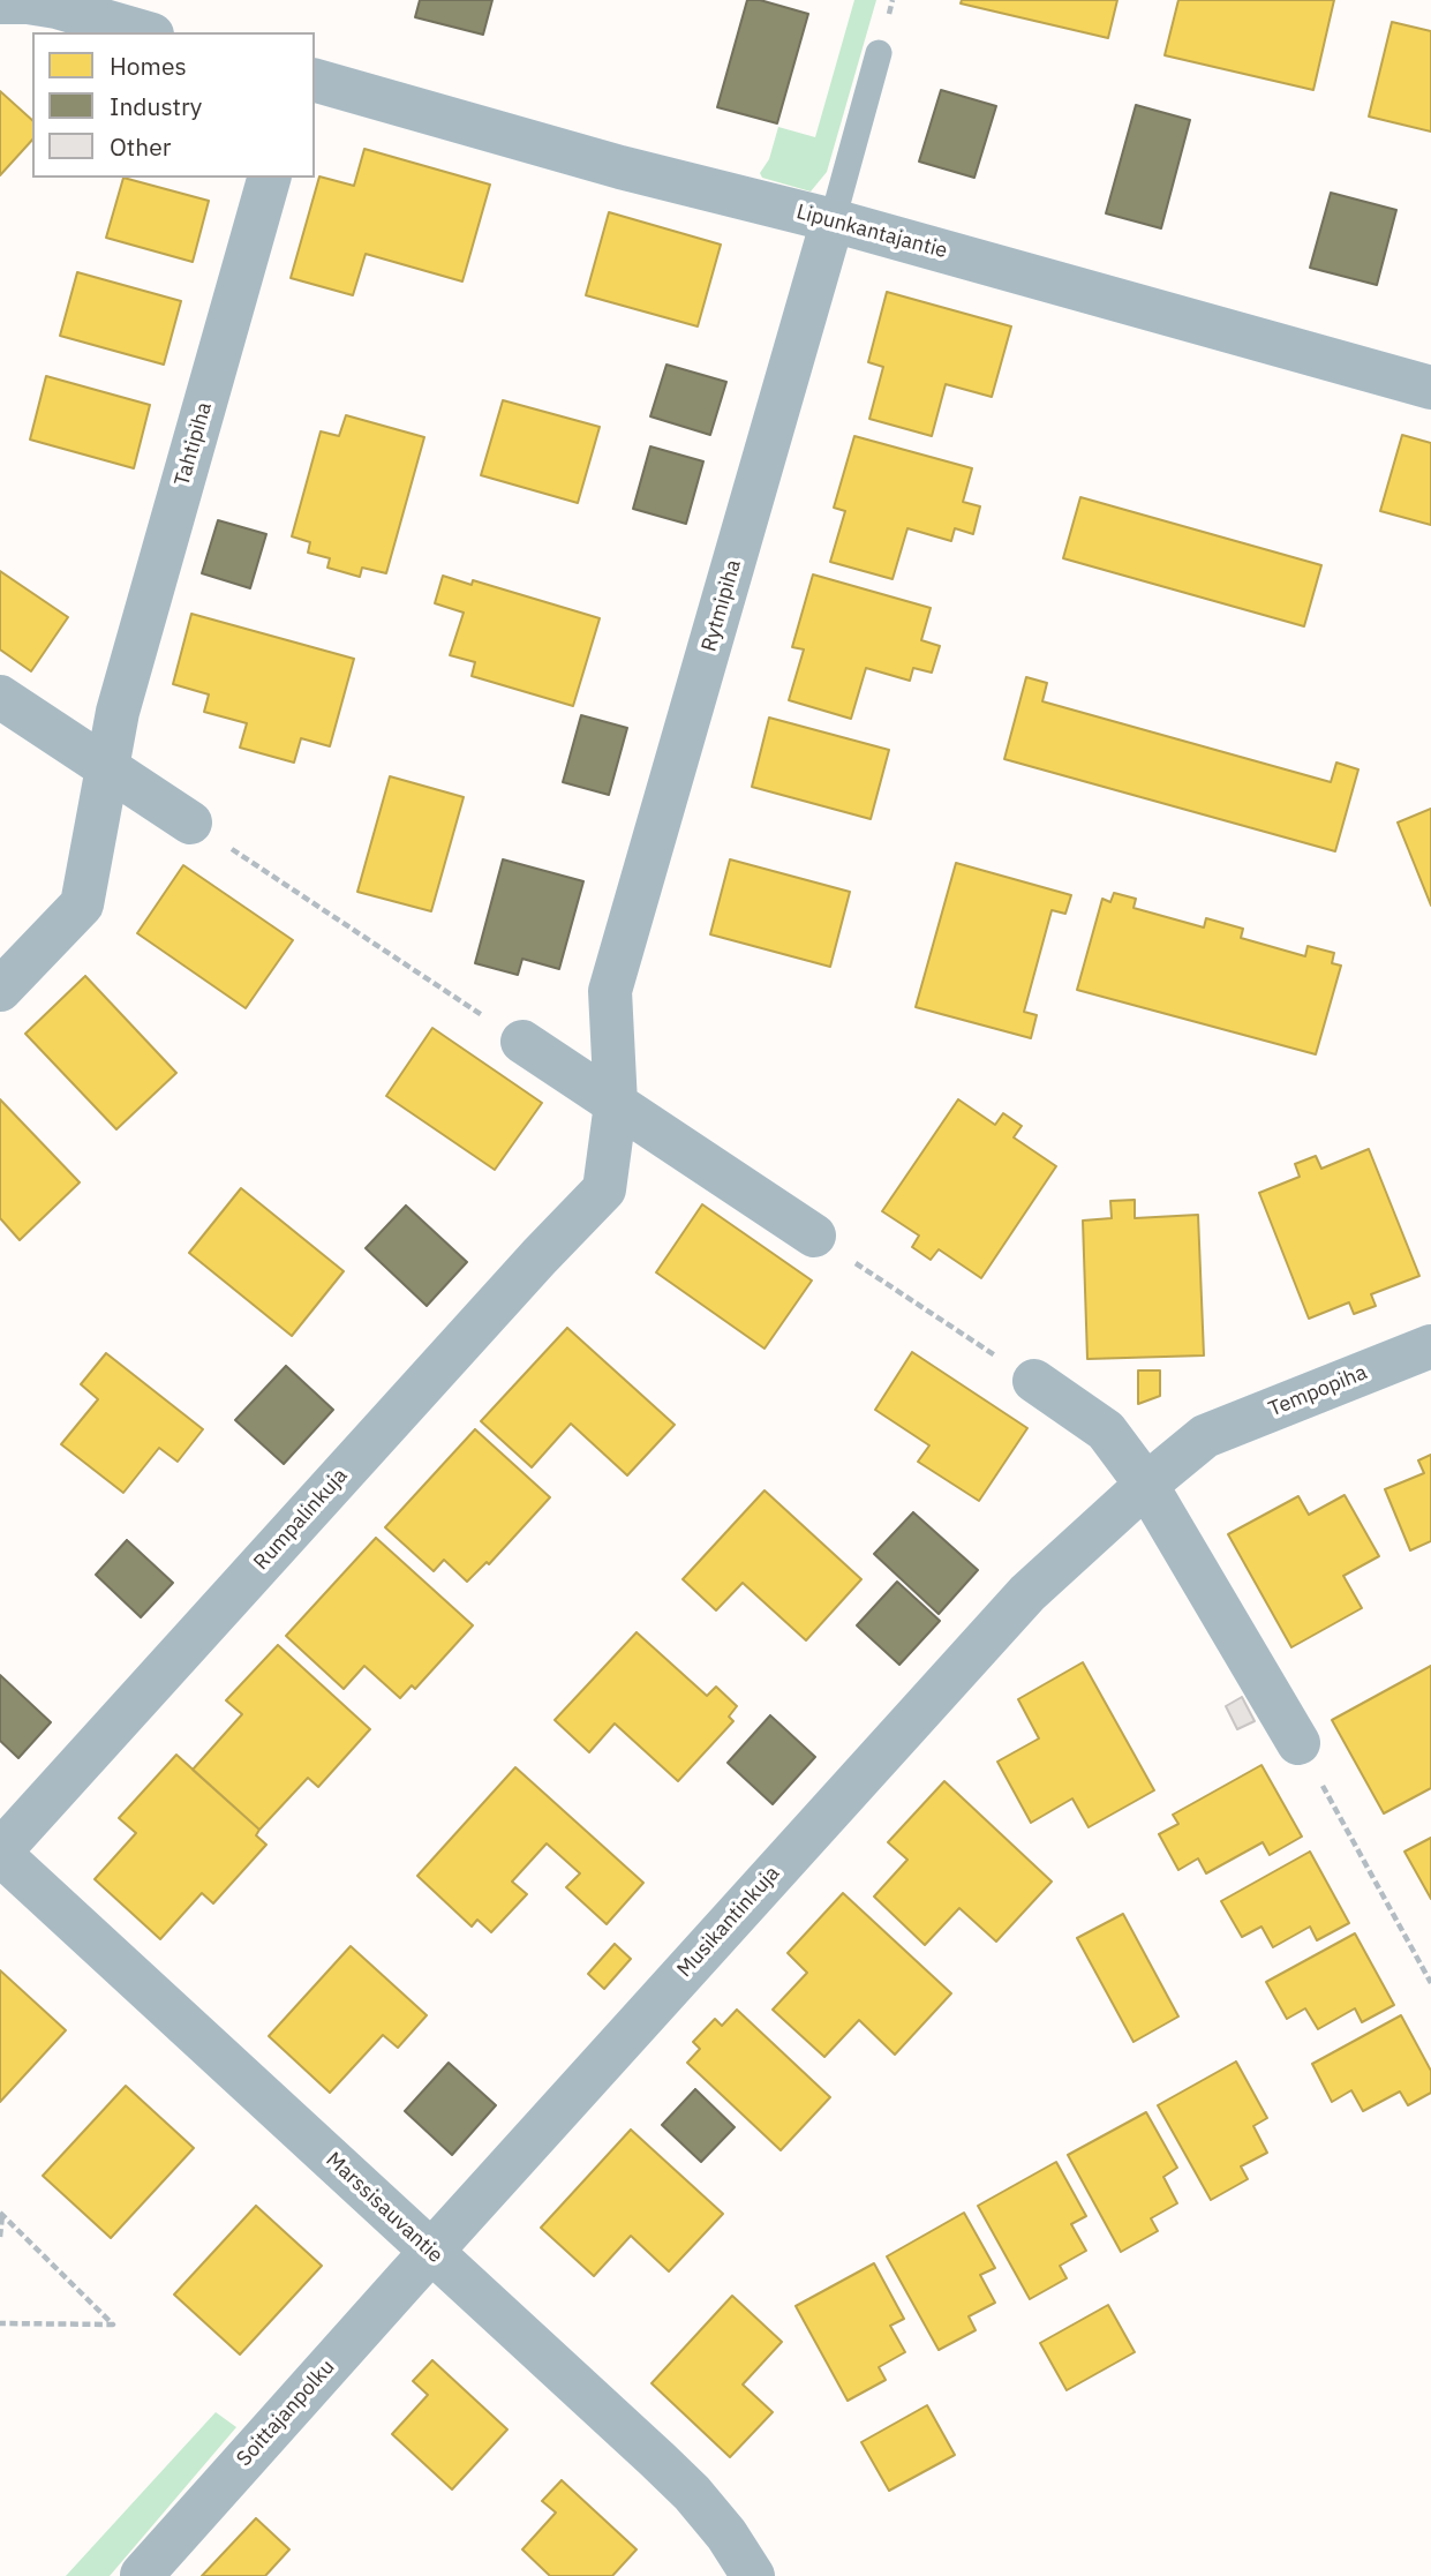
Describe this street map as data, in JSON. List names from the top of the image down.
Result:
{
  "streets": {
    "street": [
      "Lipunkantajantie",
      "Tahtipiha",
      "Rytmipiha",
      "Tempopiha",
      "Rumpalinkuja",
      "Musikantinkuja",
      "Marssisauvantie",
      "Soittajanpolku"
    ]
  },
  "crossings": [
    ["Lipunkantajantie", "Rytmipiha"],
    ["Rytmipiha", "Rumpalinkuja"],
    ["Tempopiha", "Musikantinkuja"],
    ["Rumpalinkuja", "Marssisauvantie"],
    ["Musikantinkuja", "Marssisauvantie"],
    ["Musikantinkuja", "Soittajanpolku"],
    ["Marssisauvantie", "Soittajanpolku"]
  ],
  "legend": ["Homes", "Industry", "Other"]
}
